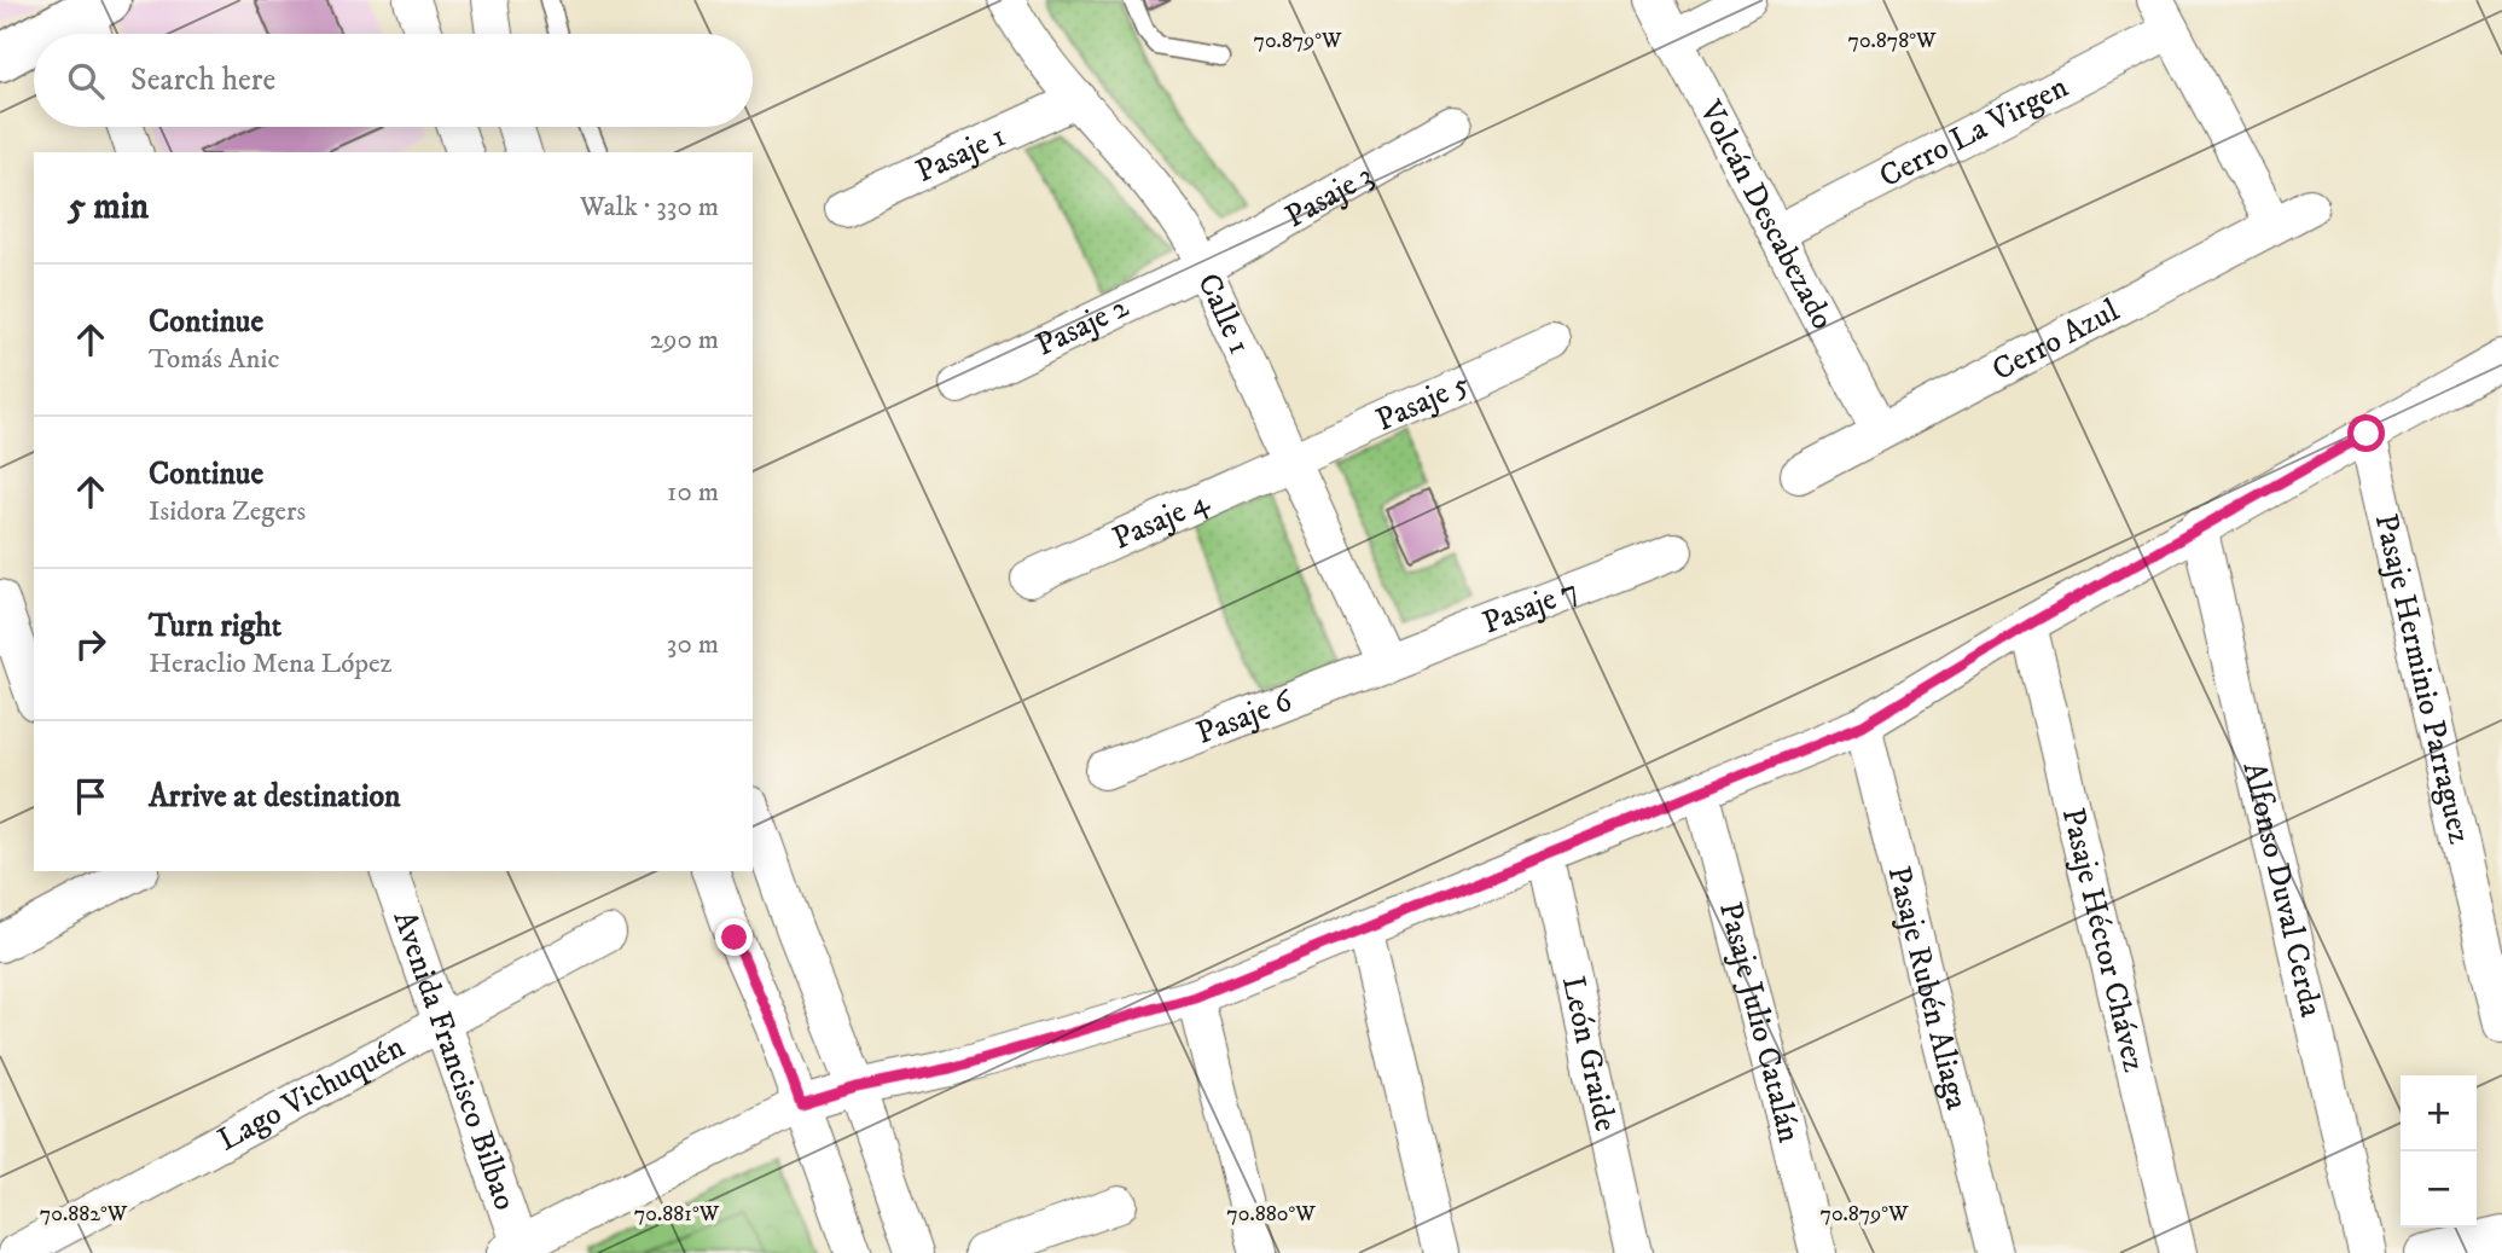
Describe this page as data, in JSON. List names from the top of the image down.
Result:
{
  "streets": {
    "street": [
      "Cerro La Virgen",
      "Pasaje 1",
      "Pasaje 3",
      "Volcán Descabezado",
      "Calle 1",
      "Pasaje 2",
      "Cerro Azul",
      "Pasaje 5",
      "Pasaje 4",
      "Pasaje 7",
      "Pasaje Herminio Parraguez",
      "Pasaje 6",
      "Alfonso Duval Cerda",
      "Pasaje Héctor Chávez",
      "Pasaje Rubén Aliaga",
      "Pasaje Julio Catalán",
      "León Graide",
      "Avenida Francisco Bilbao",
      "Lago Vichuquén"
    ]
  },
  "crossings": [
    ["Cerro La Virgen", "Volcán Descabezado"],
    ["Pasaje 1", "Calle 1"],
    ["Pasaje 3", "Calle 1"],
    ["Pasaje 3", "Pasaje 2"],
    ["Volcán Descabezado", "Cerro Azul"],
    ["Calle 1", "Pasaje 2"],
    ["Calle 1", "Pasaje 5"],
    ["Calle 1", "Pasaje 4"],
    ["Calle 1", "Pasaje 7"],
    ["Calle 1", "Pasaje 6"],
    ["Pasaje 5", "Pasaje 4"],
    ["Pasaje 7", "Pasaje 6"],
    ["Avenida Francisco Bilbao", "Lago Vichuquén"]
  ],
  "page": {
    "search": "Search here",
    "heading": ["5 min", "Walk · 330 m"],
    "list": [
      ["Continue", "Tomás Anic", "290 m"],
      ["Continue", "Isidora Zegers", "10 m"],
      ["Turn right", "Heraclio Mena López", "30 m"],
      "Arrive at destination"
    ],
    "map_buttons": ["+", "−"]
  },
  "coordinates": [
    "70.879°W",
    "70.878°W",
    "70.882°W",
    "70.881°W",
    "70.880°W"
  ]
}
